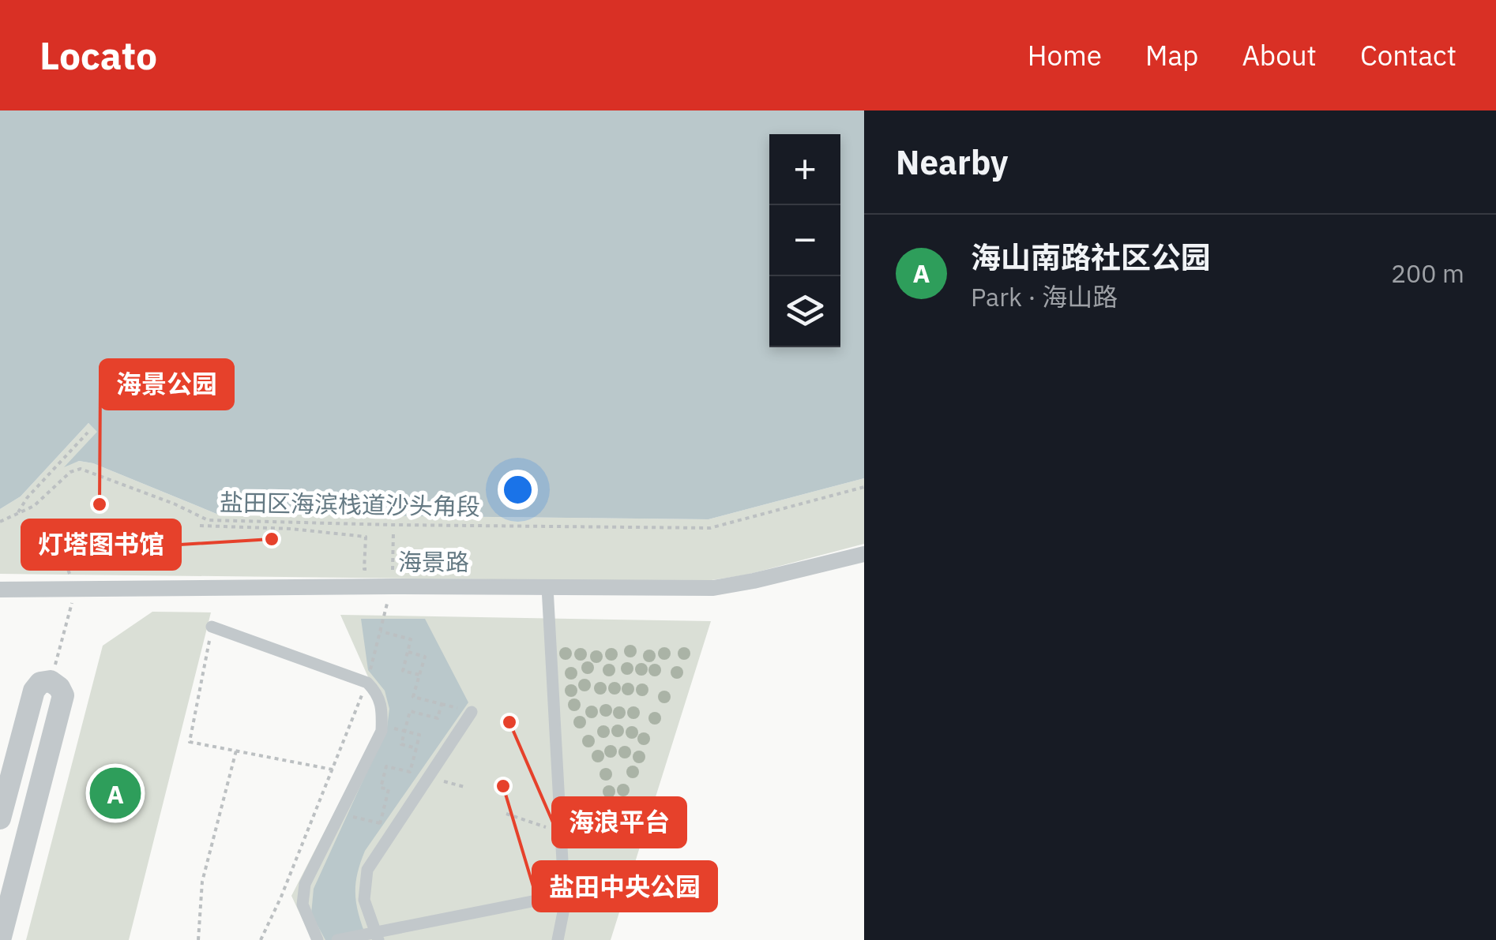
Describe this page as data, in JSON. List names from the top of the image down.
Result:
{
  "streets": {
    "street": ["海景路"],
    "path": ["盐田区海滨栈道沙头角段"]
  },
  "places": [
    "海景公园",
    "灯塔图书馆",
    "海浪平台",
    "盐田中央公园"
  ],
  "page": {
    "header": "Locato",
    "nav": [
      "Home",
      "Map",
      "About",
      "Contact"
    ],
    "heading": "Nearby",
    "map_buttons": ["+", "−"],
    "list": [
      {
        "mark": "A",
        "name": "海山南路社区公园",
        "note": "Park · 海山路",
        "value": "200 m"
      }
    ],
    "pins": "A"
  }
}
